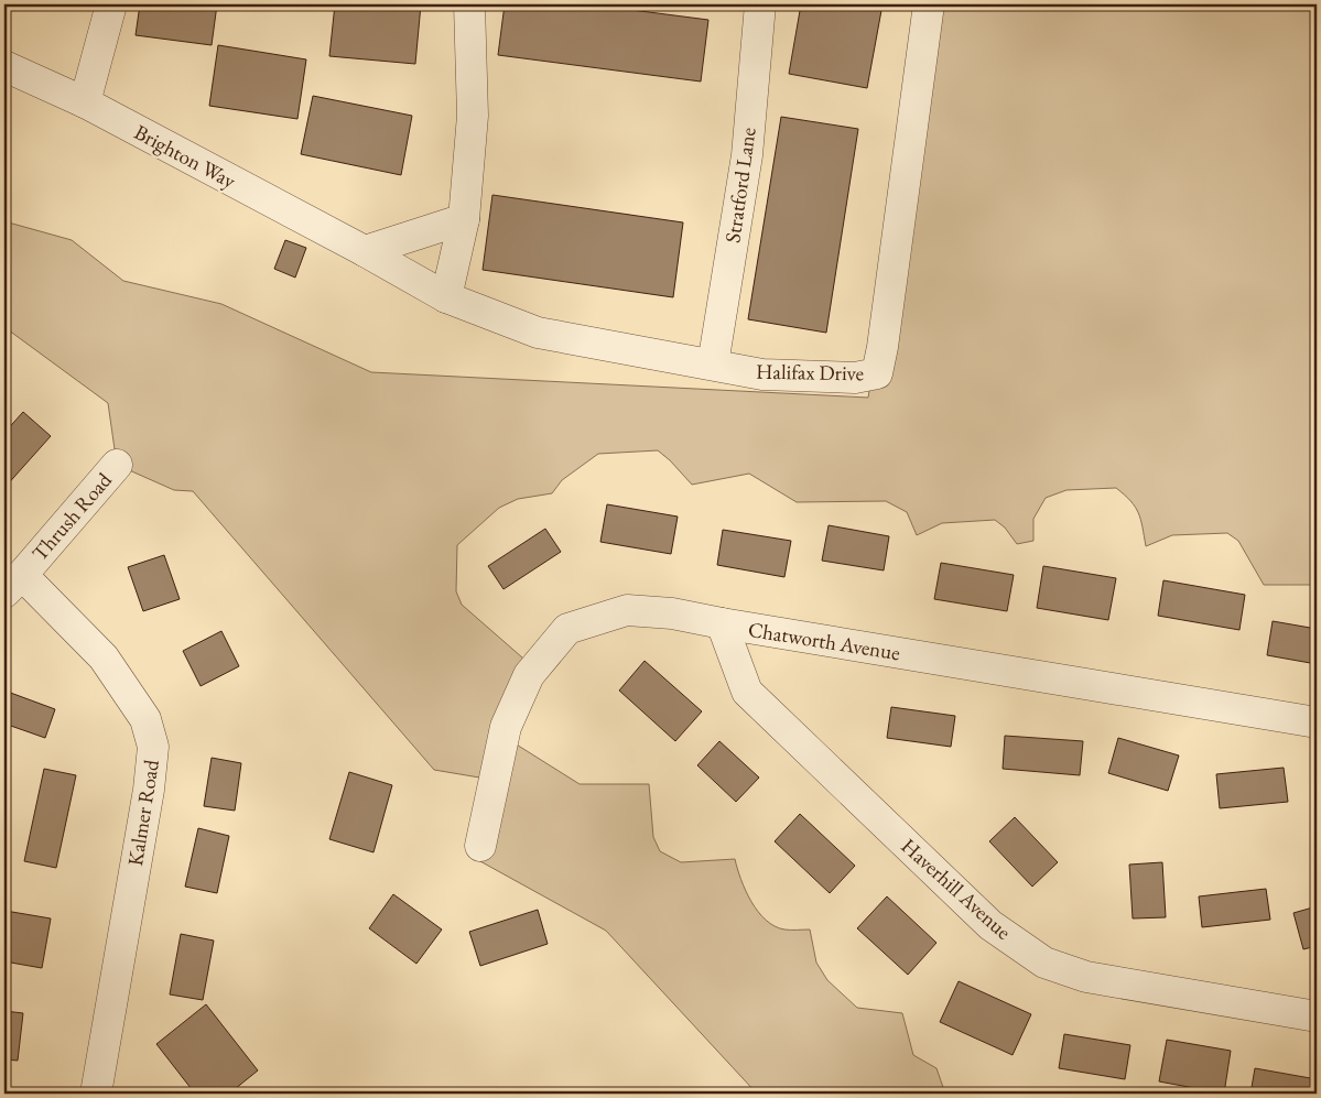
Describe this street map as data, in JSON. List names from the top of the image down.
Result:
{
  "streets": {
    "street": [
      "Brighton Way",
      "Stratford Lane",
      "Halifax Drive",
      "Thrush Road",
      "Chatworth Avenue",
      "Kalmer Road",
      "Haverhill Avenue"
    ]
  },
  "crossings": [
    ["Brighton Way", "Halifax Drive"],
    ["Stratford Lane", "Halifax Drive"],
    ["Thrush Road", "Kalmer Road"],
    ["Chatworth Avenue", "Haverhill Avenue"]
  ]
}
